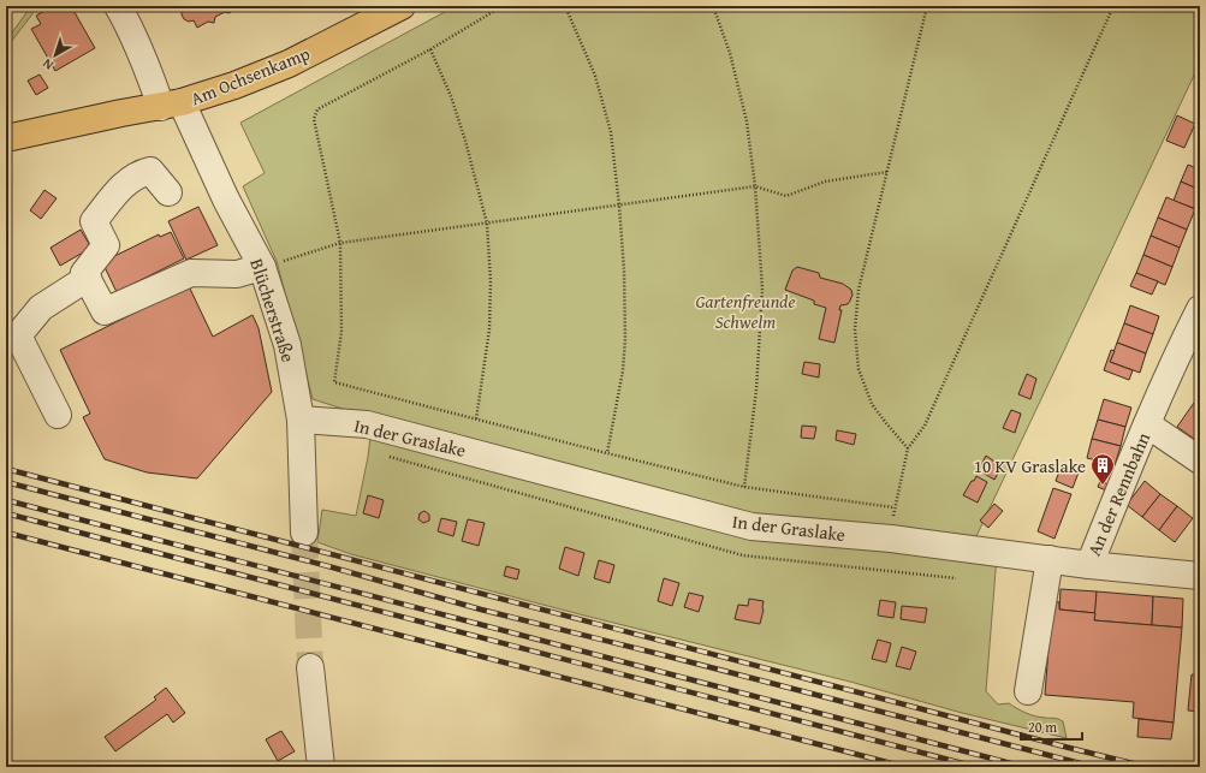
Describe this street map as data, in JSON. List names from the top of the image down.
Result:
{
  "streets": {
    "main road": ["Am Ochsenkamp"],
    "street": ["Blücherstraße", "In der Graslake", "An der Rennbahn"]
  },
  "crossings": [
    ["Am Ochsenkamp", "Blücherstraße"],
    ["Blücherstraße", "In der Graslake"],
    ["In der Graslake", "An der Rennbahn"]
  ],
  "parks": ["Gartenfreunde Schwelm"],
  "places": {
    "building": ["10 KV Graslake"]
  },
  "scale_bar": "20 m",
  "north": "bottom left"
}
